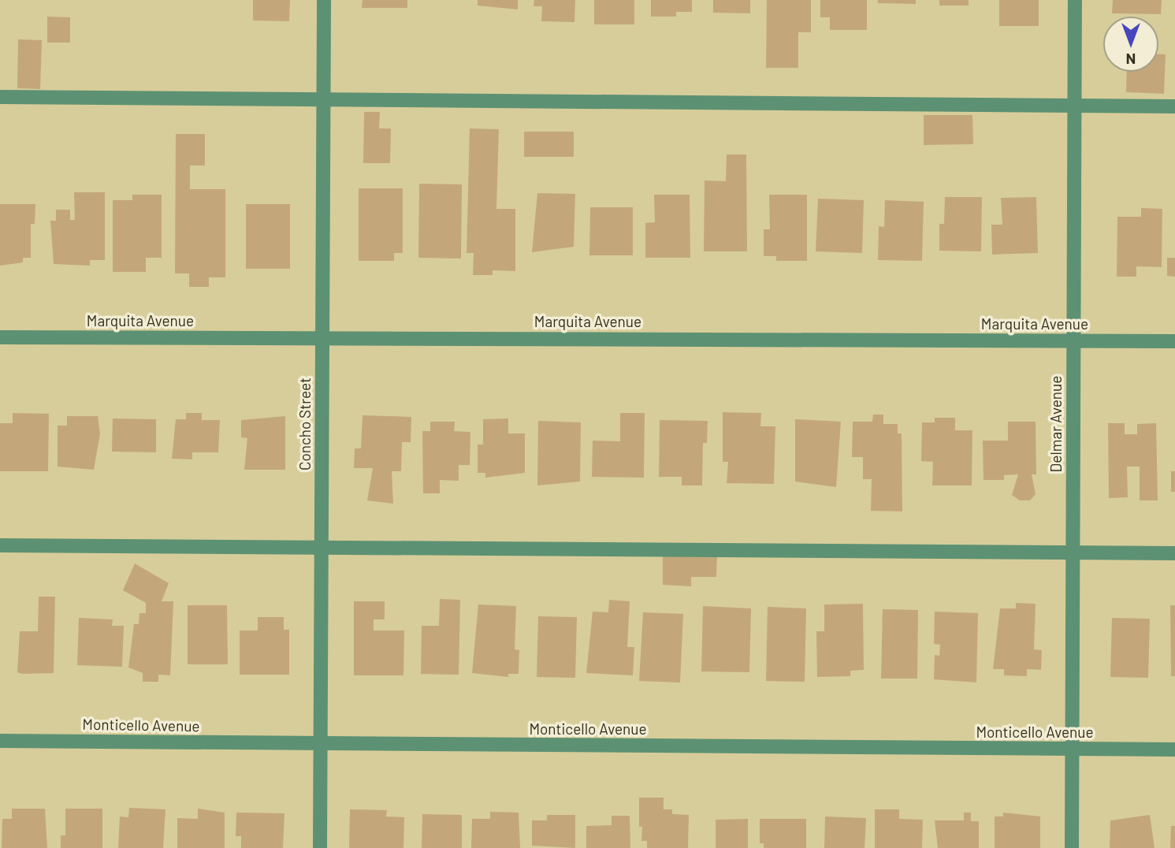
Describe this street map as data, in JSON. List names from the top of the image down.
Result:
{
  "streets": {
    "street": [
      "Marquita Avenue",
      "Concho Street",
      "Delmar Avenue",
      "Monticello Avenue"
    ]
  },
  "crossings": [
    ["Marquita Avenue", "Concho Street"],
    ["Marquita Avenue", "Delmar Avenue"],
    ["Concho Street", "Monticello Avenue"],
    ["Delmar Avenue", "Monticello Avenue"]
  ],
  "north": "bottom"
}
